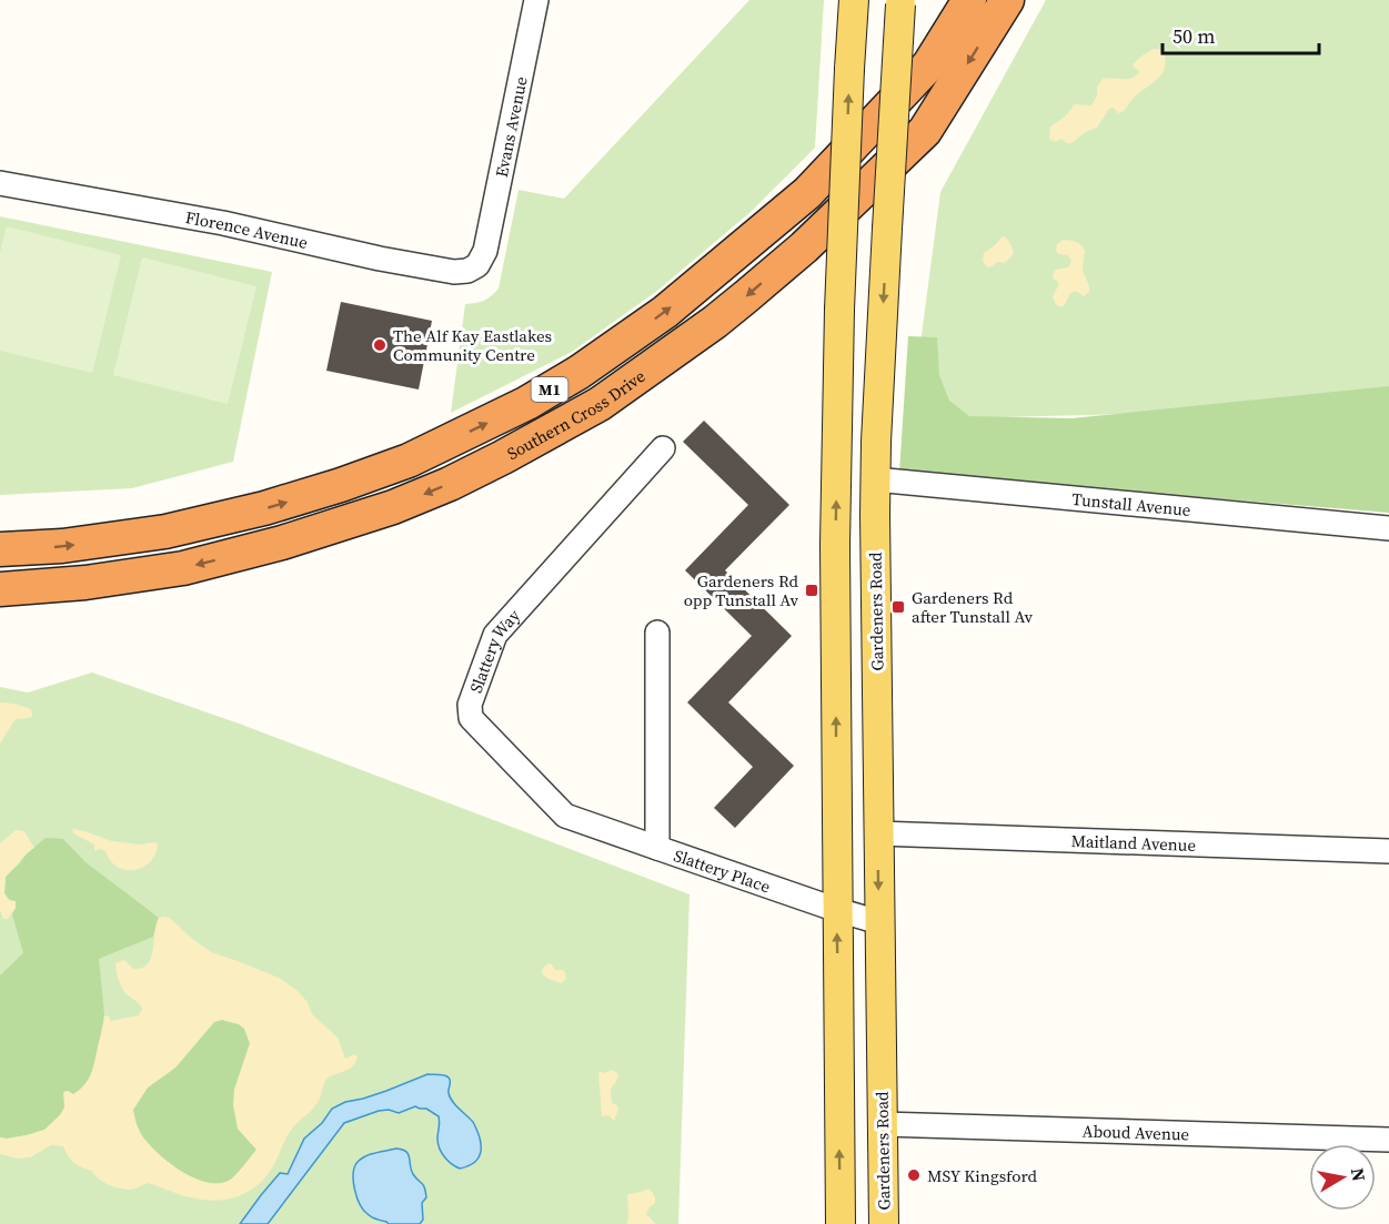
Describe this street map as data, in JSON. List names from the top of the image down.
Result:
{
  "streets": {
    "highway": ["M1", "Southern Cross Drive"],
    "main road": ["Gardeners Road"],
    "street": [
      "Evans Avenue",
      "Florence Avenue",
      "Tunstall Avenue",
      "Slattery Way",
      "Maitland Avenue",
      "Slattery Place",
      "Aboud Avenue"
    ]
  },
  "crossings": [
    ["Evans Avenue", "Florence Avenue"],
    ["Tunstall Avenue", "Gardeners Road"],
    ["Gardeners Road", "Maitland Avenue"],
    ["Gardeners Road", "Slattery Place"],
    ["Gardeners Road", "Aboud Avenue"],
    ["Slattery Way", "Slattery Place"]
  ],
  "places": {
    "other": ["The Alf Kay Eastlakes Community Centre", "MSY Kingsford"],
    "transit": ["Gardeners Rd opp Tunstall Av", "Gardeners Rd after Tunstall Av"]
  },
  "scale_bar": "50 m",
  "north": "right"
}
